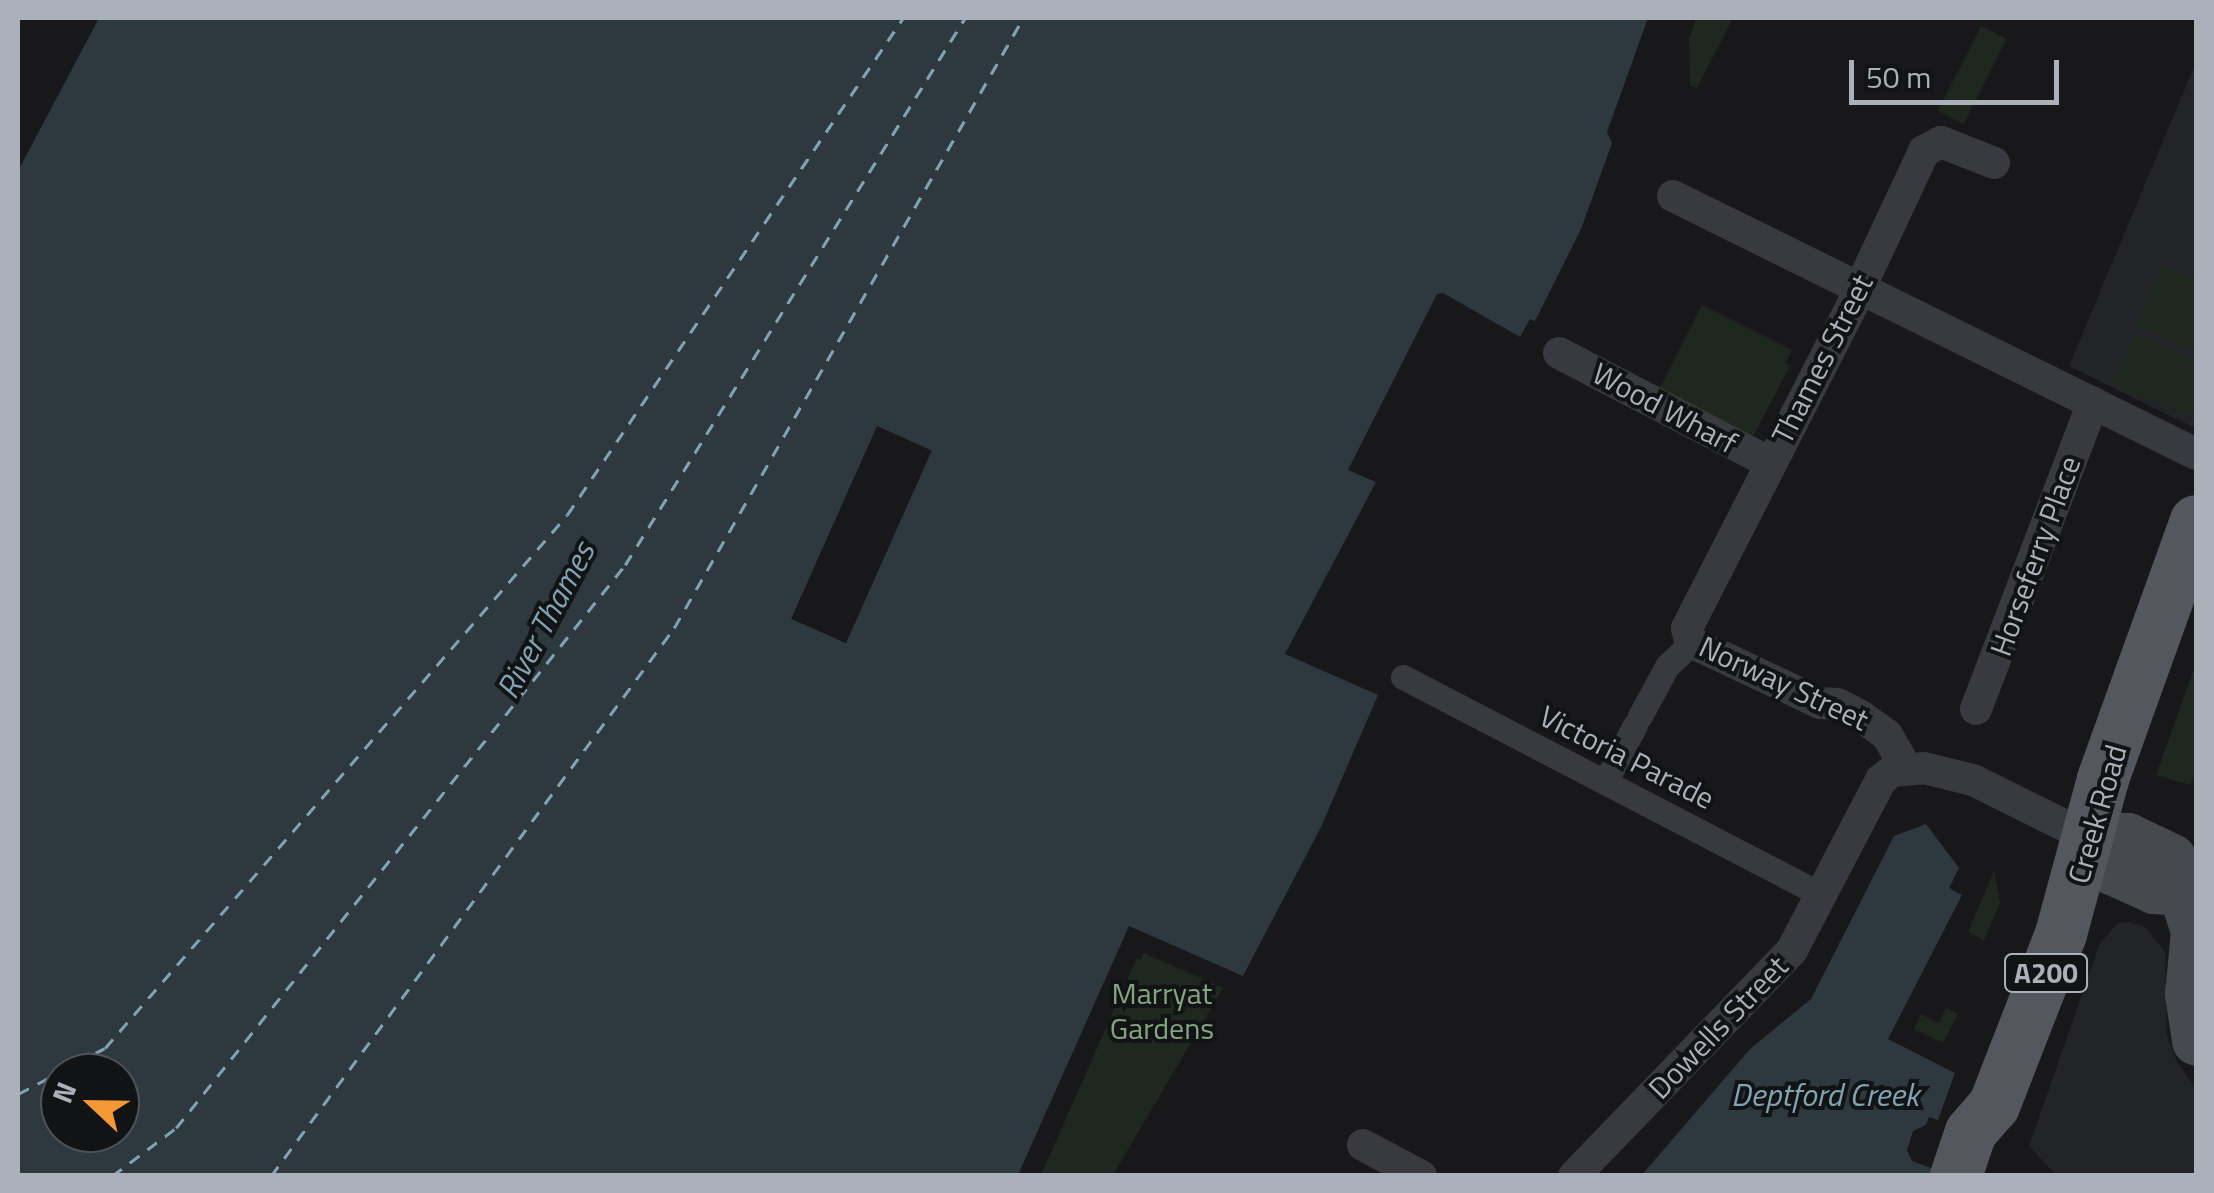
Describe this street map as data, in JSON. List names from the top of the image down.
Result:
{
  "streets": {
    "main road": ["Creek Road", "A200"],
    "street": [
      "Thames Street",
      "Wood Wharf",
      "Horseferry Place",
      "Norway Street",
      "Victoria Parade",
      "Dowells Street"
    ]
  },
  "crossings": [
    ["Thames Street", "Wood Wharf"],
    ["Thames Street", "Norway Street"],
    ["Thames Street", "Victoria Parade"],
    ["Norway Street", "Dowells Street"],
    ["Victoria Parade", "Dowells Street"]
  ],
  "water": ["River Thames", "Deptford Creek"],
  "parks": ["Marryat Gardens"],
  "scale_bar": "50 m",
  "north": "left"
}
